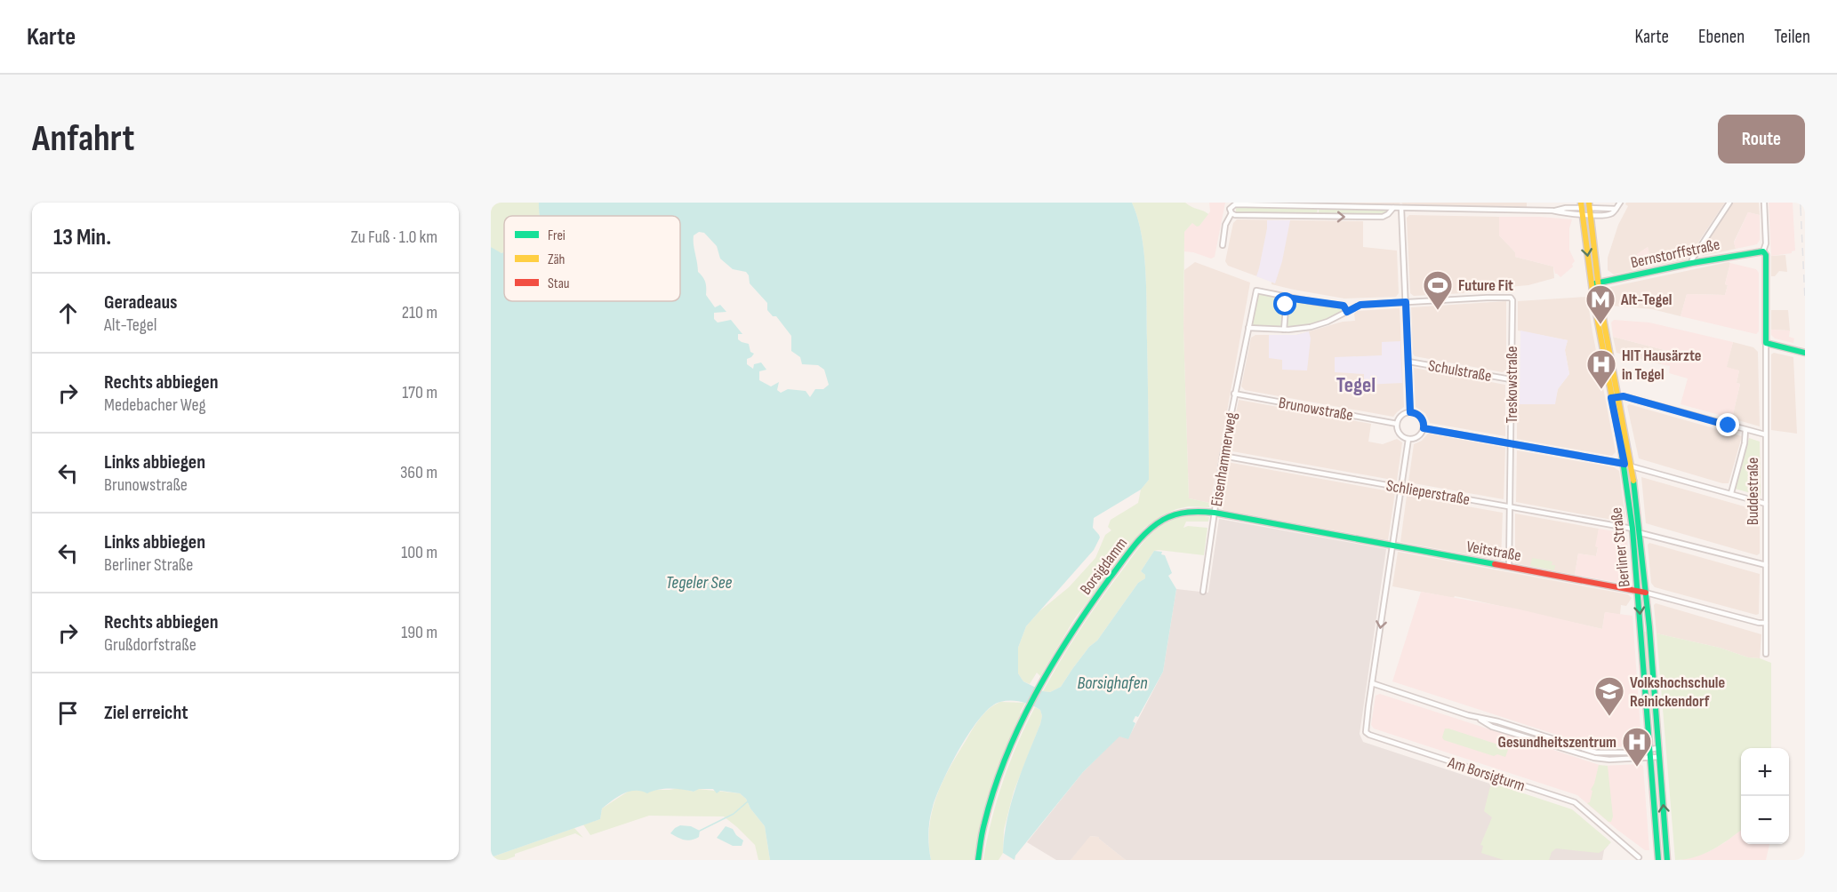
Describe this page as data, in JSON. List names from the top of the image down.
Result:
{
  "streets": {
    "main road": [
      "Bernstorffstraße",
      "Buddestraße",
      "Berliner Straße",
      "Veitstraße",
      "Borsigdamm"
    ],
    "street": [
      "Schulstraße",
      "Treskowstraße",
      "Brunowstraße",
      "Eisenhammerweg",
      "Schlieperstraße",
      "Am Borsigturm"
    ]
  },
  "crossings": [
    ["Bernstorffstraße", "Buddestraße"],
    ["Bernstorffstraße", "Berliner Straße"],
    ["Schulstraße", "Treskowstraße"],
    ["Treskowstraße", "Schlieperstraße"],
    ["Treskowstraße", "Veitstraße"],
    ["Brunowstraße", "Eisenhammerweg"],
    ["Brunowstraße", "Am Borsigturm"],
    ["Eisenhammerweg", "Schlieperstraße"],
    ["Eisenhammerweg", "Veitstraße"],
    ["Eisenhammerweg", "Borsigdamm"],
    ["Buddestraße", "Veitstraße"],
    ["Schlieperstraße", "Berliner Straße"],
    ["Schlieperstraße", "Am Borsigturm"],
    ["Berliner Straße", "Veitstraße"],
    ["Veitstraße", "Borsigdamm"],
    ["Veitstraße", "Am Borsigturm"]
  ],
  "districts": ["Tegel"],
  "water": ["Tegeler See", "Borsighafen"],
  "places": {
    "sports": ["Future Fit"],
    "metro station": ["Alt-Tegel"],
    "hospital": ["HIT Hausärzte in Tegel", "Gesundheitszentrum"],
    "school or university": ["Volkshochschule Reinickendorf"]
  },
  "legend": ["Frei", "Zäh", "Stau"],
  "page": {
    "header": "Karte",
    "nav": ["Karte", "Ebenen", "Teilen"],
    "buttons": "Route",
    "title": "Anfahrt",
    "heading": ["13 Min.", "Zu Fuß · 1.0 km"],
    "list": [
      ["Geradeaus", "Alt-Tegel", "210 m"],
      ["Rechts abbiegen", "Medebacher Weg", "170 m"],
      ["Links abbiegen", "Brunowstraße", "360 m"],
      ["Links abbiegen", "Berliner Straße", "100 m"],
      ["Rechts abbiegen", "Grußdorfstraße", "190 m"],
      "Ziel erreicht"
    ],
    "map_buttons": ["+", "−"]
  }
}
